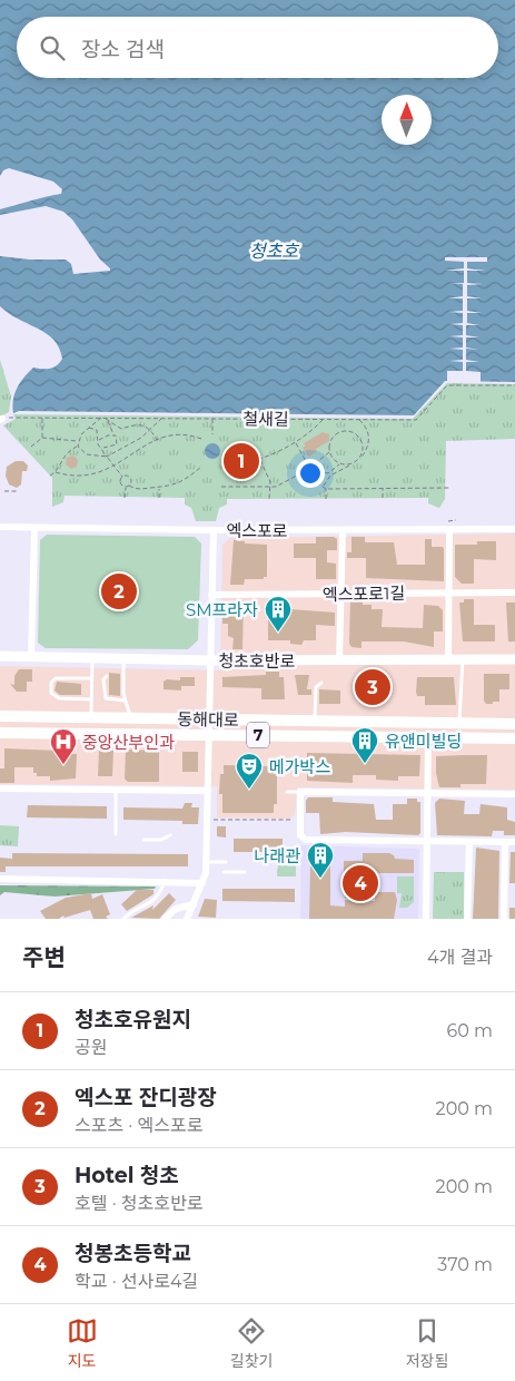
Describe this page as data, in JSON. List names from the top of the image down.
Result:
{
  "streets": {
    "main road": ["동해대로", "7"],
    "street": ["엑스포로", "엑스포로1길", "청초호반로"],
    "path": ["철새길"]
  },
  "water": ["청초호"],
  "places": {
    "building": ["SM프라자", "유앤미빌딩", "나래관"],
    "hospital": ["중앙산부인과"],
    "theatre": ["메가박스"]
  },
  "north": "top",
  "page": {
    "search": "장소 검색",
    "pins": [
      "1",
      "2",
      "3",
      "4"
    ],
    "heading": ["주변", "4개 결과"],
    "list": [
      {
        "mark": "1",
        "name": "청초호유원지",
        "note": "공원",
        "value": "60 m"
      },
      {
        "mark": "2",
        "name": "엑스포 잔디광장",
        "note": "스포츠 · 엑스포로",
        "value": "200 m"
      },
      {
        "mark": "3",
        "name": "Hotel 청초",
        "note": "호텔 · 청초호반로",
        "value": "200 m"
      },
      {
        "mark": "4",
        "name": "청봉초등학교",
        "note": "학교 · 선사로4길",
        "value": "370 m"
      }
    ],
    "nav": ["지도", "길찾기", "저장됨"]
  }
}
